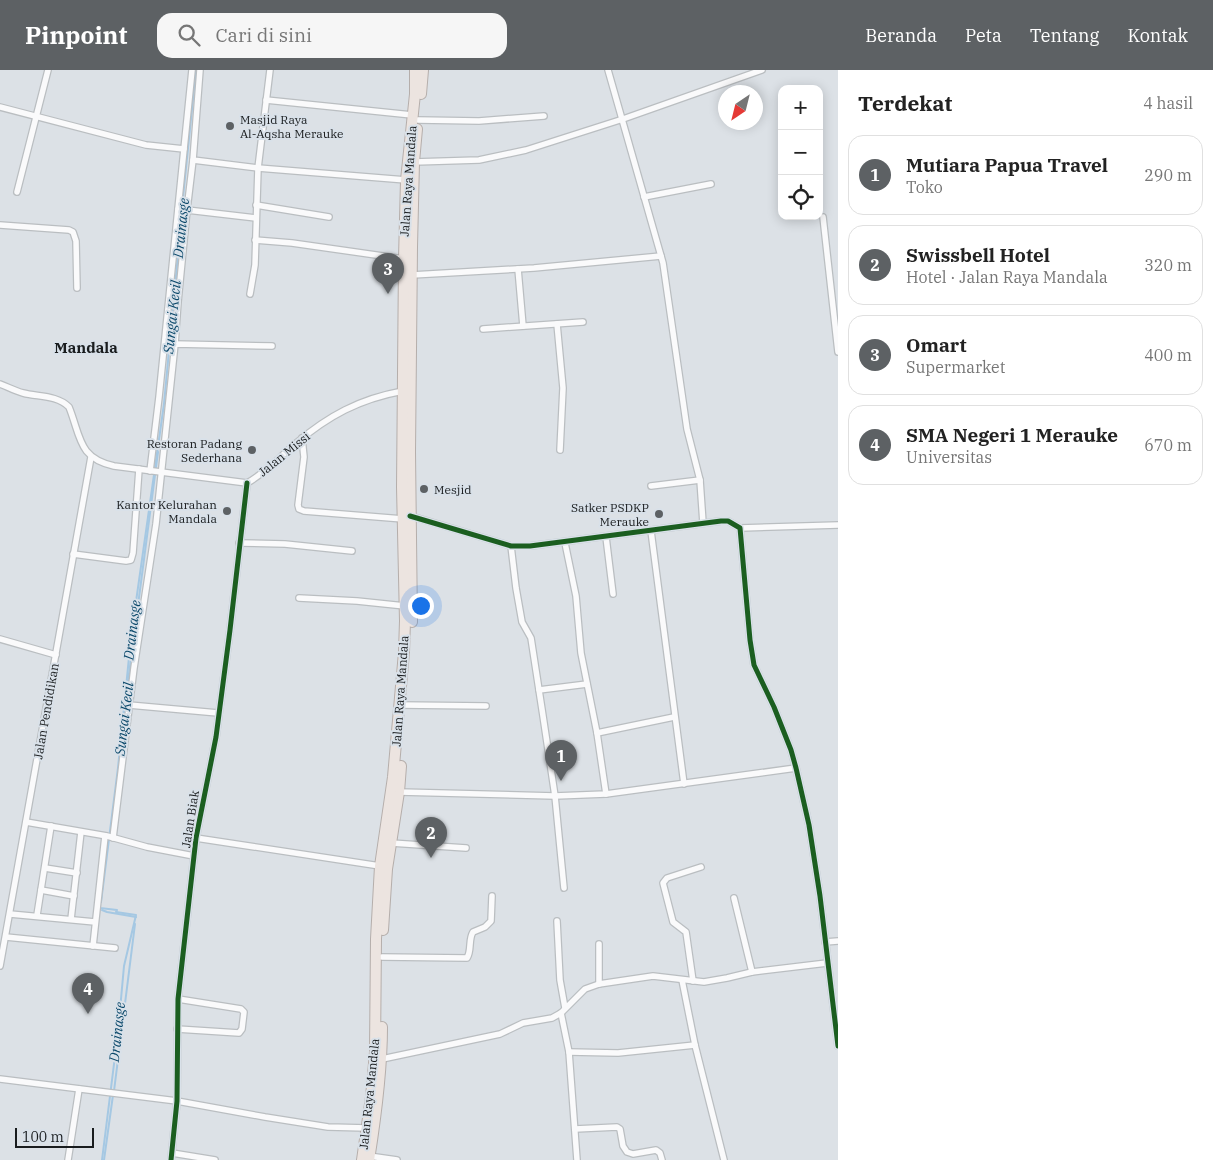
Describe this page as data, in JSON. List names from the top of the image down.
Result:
{
  "streets": {
    "highway": ["Jalan Raya Mandala"],
    "street": ["Jalan Missi", "Jalan Pendidikan", "Jalan Biak"]
  },
  "crossings": [
    ["Jalan Raya Mandala", "Jalan Missi"],
    ["Jalan Missi", "Jalan Pendidikan"],
    ["Jalan Missi", "Jalan Biak"]
  ],
  "districts": ["Mandala"],
  "water": ["Drainasge", "Sungai Kecil"],
  "places": [
    "Masjid Raya Al-Aqsha Merauke",
    "Restoran Padang Sederhana",
    "Mesjid",
    "Kantor Kelurahan Mandala",
    "Satker PSDKP Merauke"
  ],
  "scale_bar": "100 m",
  "north": "bottom left",
  "page": {
    "header": "Pinpoint",
    "search": "Cari di sini",
    "nav": [
      "Beranda",
      "Peta",
      "Tentang",
      "Kontak"
    ],
    "heading": ["Terdekat", "4 hasil"],
    "map_buttons": ["+", "−"],
    "list": [
      {
        "mark": "1",
        "name": "Mutiara Papua Travel",
        "note": "Toko",
        "value": "290 m"
      },
      {
        "mark": "2",
        "name": "Swissbell Hotel",
        "note": "Hotel · Jalan Raya Mandala",
        "value": "320 m"
      },
      {
        "mark": "3",
        "name": "Omart",
        "note": "Supermarket",
        "value": "400 m"
      },
      {
        "mark": "4",
        "name": "SMA Negeri 1 Merauke",
        "note": "Universitas",
        "value": "670 m"
      }
    ],
    "pins": [
      "3",
      "1",
      "2",
      "4"
    ],
    "scale": "100 m"
  }
}
